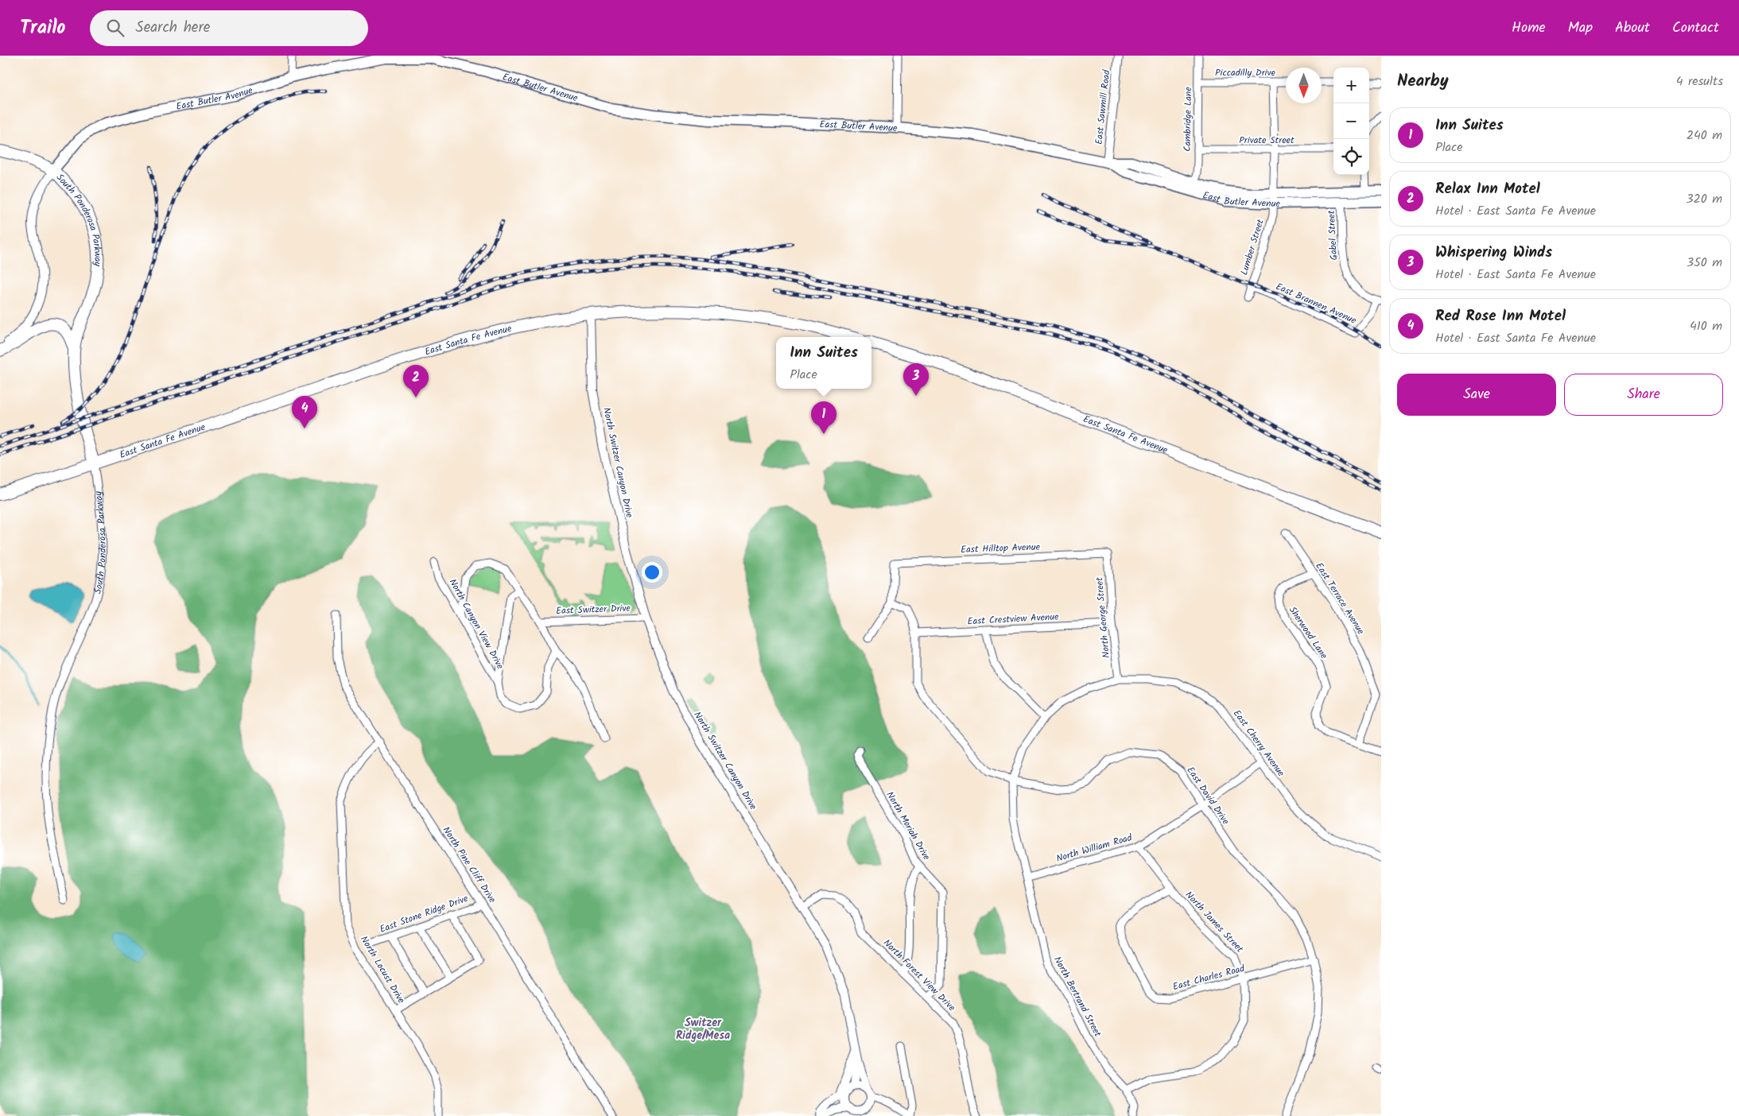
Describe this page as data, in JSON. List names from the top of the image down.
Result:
{
  "streets": {
    "main road": ["East Butler Avenue", "South Ponderosa Parkway", "East Santa Fe Avenue"],
    "street": [
      "Piccadilly Drive",
      "East Sawmill Road",
      "Cambridge Lane",
      "Private Street",
      "Gabel Street",
      "Lumber Street",
      "East Brannen Avenue",
      "North Switzer Canyon Drive",
      "East Hilltop Avenue",
      "East Terrace Avenue",
      "East Switzer Drive",
      "North George Street",
      "East Crestview Avenue",
      "North Canyon View Drive",
      "Sherwood Lane",
      "East Cherry Avenue",
      "East David Drive",
      "North Moriah Drive",
      "North William Road",
      "North Pine Cliff Drive",
      "East Stone Ridge Drive",
      "North James Street",
      "North Locust Drive",
      "North Forest View Drive",
      "East Charles Road",
      "North Bertrand Street"
    ]
  },
  "crossings": [
    ["Piccadilly Drive", "Cambridge Lane"],
    ["Piccadilly Drive", "Lumber Street"],
    ["East Butler Avenue", "East Sawmill Road"],
    ["East Butler Avenue", "Cambridge Lane"],
    ["East Butler Avenue", "South Ponderosa Parkway"],
    ["East Butler Avenue", "Gabel Street"],
    ["East Butler Avenue", "Lumber Street"],
    ["Cambridge Lane", "Private Street"],
    ["Private Street", "Lumber Street"],
    ["South Ponderosa Parkway", "East Santa Fe Avenue"],
    ["Gabel Street", "East Brannen Avenue"],
    ["Lumber Street", "East Brannen Avenue"],
    ["East Santa Fe Avenue", "North Switzer Canyon Drive"],
    ["North Switzer Canyon Drive", "East Switzer Drive"],
    ["North Switzer Canyon Drive", "North Forest View Drive"],
    ["East Hilltop Avenue", "North George Street"],
    ["East Hilltop Avenue", "East David Drive"],
    ["East Terrace Avenue", "Sherwood Lane"],
    ["North George Street", "East Crestview Avenue"],
    ["North George Street", "East Cherry Avenue"],
    ["East Crestview Avenue", "East David Drive"],
    ["East Cherry Avenue", "East David Drive"],
    ["East Cherry Avenue", "North William Road"],
    ["East Cherry Avenue", "North Bertrand Street"],
    ["East David Drive", "North William Road"],
    ["East David Drive", "East Charles Road"],
    ["East David Drive", "North Bertrand Street"],
    ["North Moriah Drive", "North Forest View Drive"],
    ["North William Road", "North James Street"],
    ["North William Road", "North Bertrand Street"],
    ["North Pine Cliff Drive", "East Stone Ridge Drive"],
    ["North Pine Cliff Drive", "North Locust Drive"],
    ["North James Street", "East Charles Road"],
    ["North James Street", "North Bertrand Street"]
  ],
  "districts": ["Switzer Ridge/Mesa"],
  "north": "bottom",
  "page": {
    "header": "Trailo",
    "search": "Search here",
    "nav": [
      "Home",
      "Map",
      "About",
      "Contact"
    ],
    "heading": ["Nearby", "4 results"],
    "map_buttons": ["+", "−"],
    "list": [
      {
        "mark": "1",
        "name": "Inn Suites",
        "note": "Place",
        "value": "240 m"
      },
      {
        "mark": "2",
        "name": "Relax Inn Motel",
        "note": "Hotel · East Santa Fe Avenue",
        "value": "320 m"
      },
      {
        "mark": "3",
        "name": "Whispering Winds",
        "note": "Hotel · East Santa Fe Avenue",
        "value": "350 m"
      },
      {
        "mark": "4",
        "name": "Red Rose Inn Motel",
        "note": "Hotel · East Santa Fe Avenue",
        "value": "410 m"
      }
    ],
    "popup": ["Inn Suites", "Place"],
    "buttons": ["Save", "Share"],
    "pins": [
      "3",
      "2",
      "4",
      "1"
    ]
  }
}
